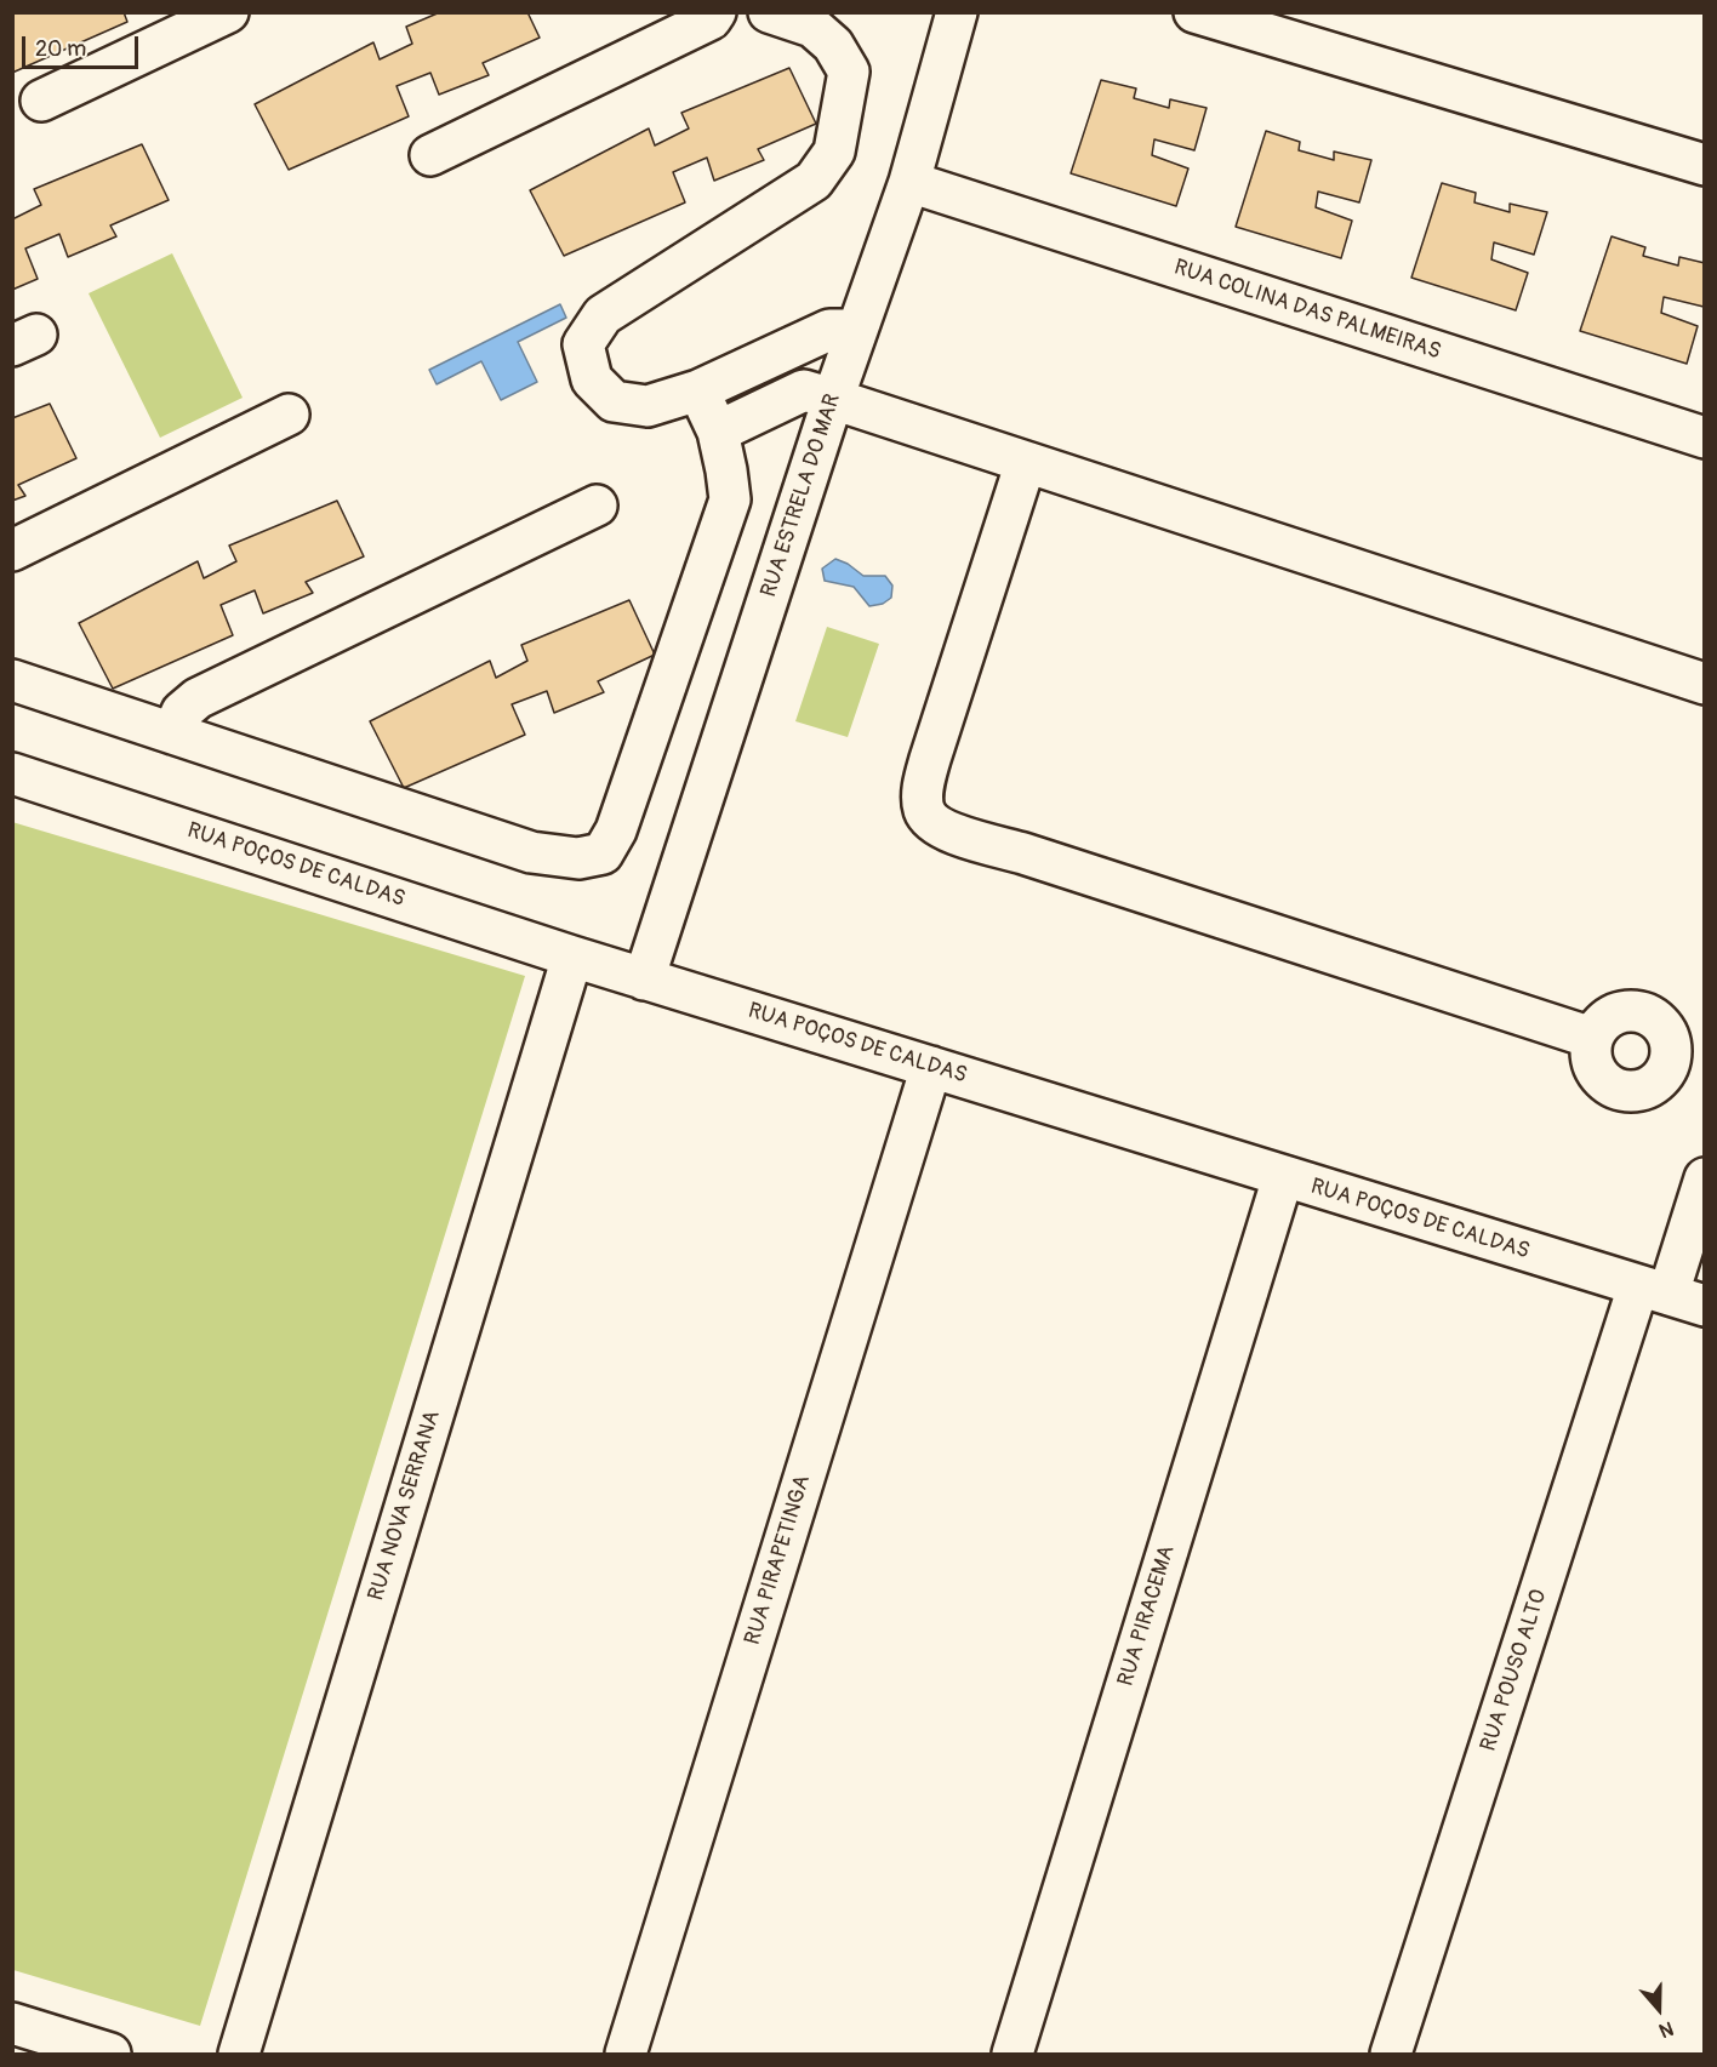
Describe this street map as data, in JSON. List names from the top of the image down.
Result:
{
  "streets": {
    "street": [
      "RUA COLINA DAS PALMEIRAS",
      "RUA ESTRELA DO MAR",
      "RUA POÇOS DE CALDAS",
      "RUA NOVA SERRANA",
      "RUA PIRAPETINGA",
      "RUA PIRACEMA",
      "RUA POUSO ALTO"
    ]
  },
  "crossings": [
    ["RUA COLINA DAS PALMEIRAS", "RUA ESTRELA DO MAR"],
    ["RUA ESTRELA DO MAR", "RUA POÇOS DE CALDAS"],
    ["RUA POÇOS DE CALDAS", "RUA NOVA SERRANA"],
    ["RUA POÇOS DE CALDAS", "RUA PIRAPETINGA"],
    ["RUA POÇOS DE CALDAS", "RUA PIRACEMA"],
    ["RUA POÇOS DE CALDAS", "RUA POUSO ALTO"]
  ],
  "scale_bar": "20 m",
  "north": "bottom"
}
